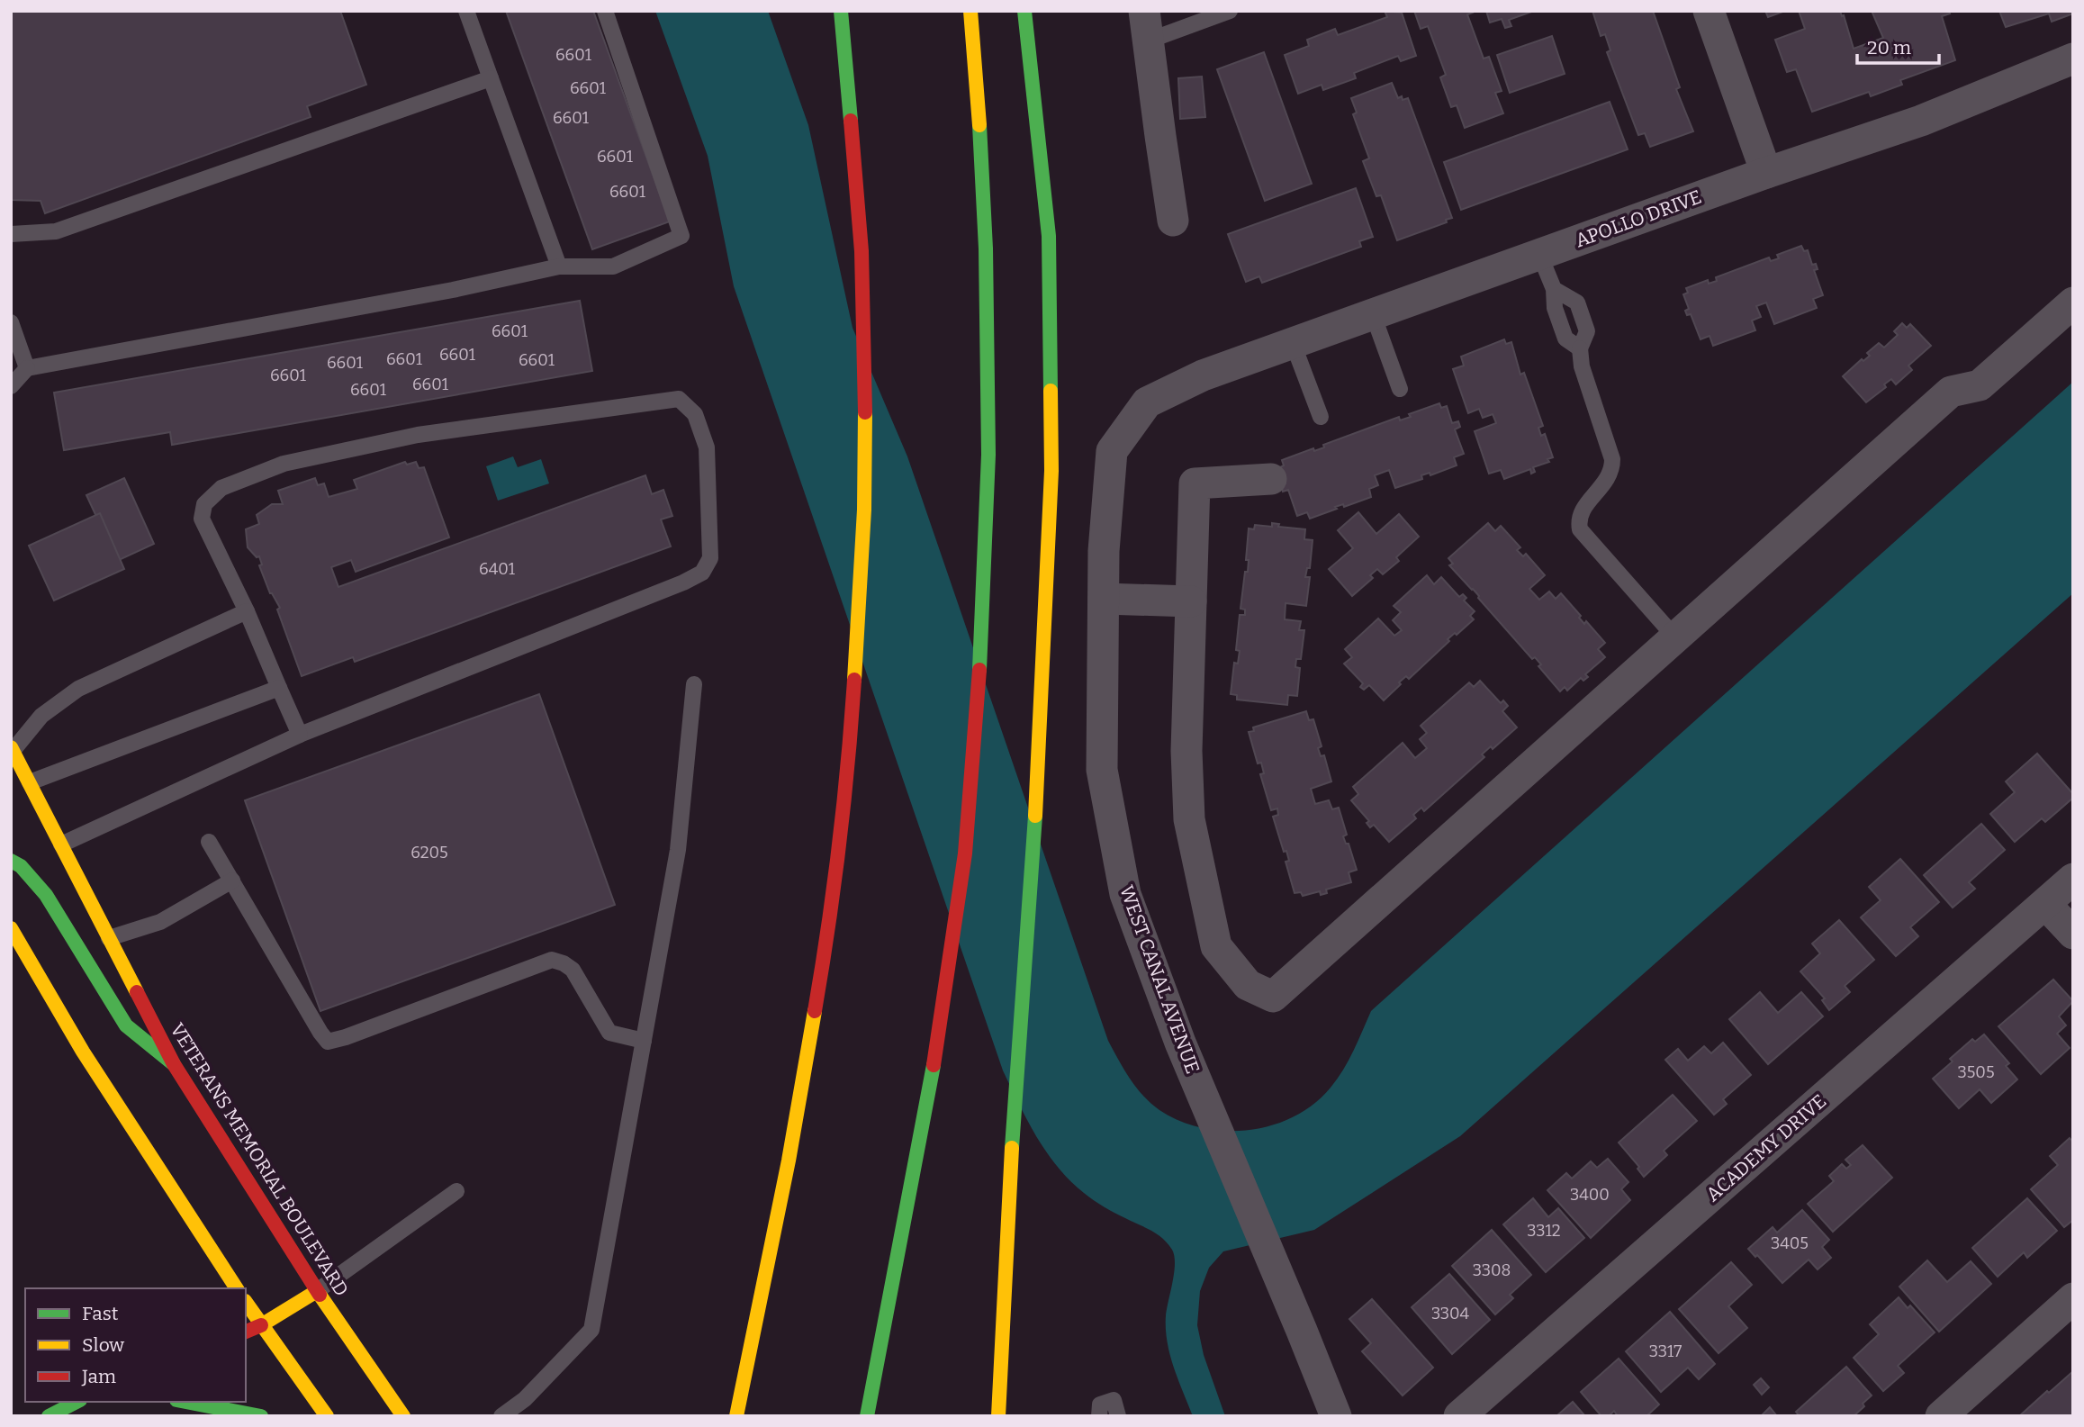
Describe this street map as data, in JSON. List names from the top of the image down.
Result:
{
  "streets": {
    "main road": ["VETERANS MEMORIAL BOULEVARD"],
    "street": ["APOLLO DRIVE", "WEST CANAL AVENUE", "ACADEMY DRIVE"]
  },
  "crossings": [
    ["APOLLO DRIVE", "WEST CANAL AVENUE"]
  ],
  "house_numbers": [
    "6601",
    "6601",
    "6601",
    "6601",
    "6601",
    "6601",
    "6601",
    "6601",
    "6601",
    "6601",
    "6601",
    "6601",
    "6601",
    "6401",
    "6205",
    "3505",
    "3400",
    "3312",
    "3405",
    "3308",
    "3304",
    "3317"
  ],
  "legend": ["Fast", "Slow", "Jam"],
  "scale_bar": "20 m"
}
